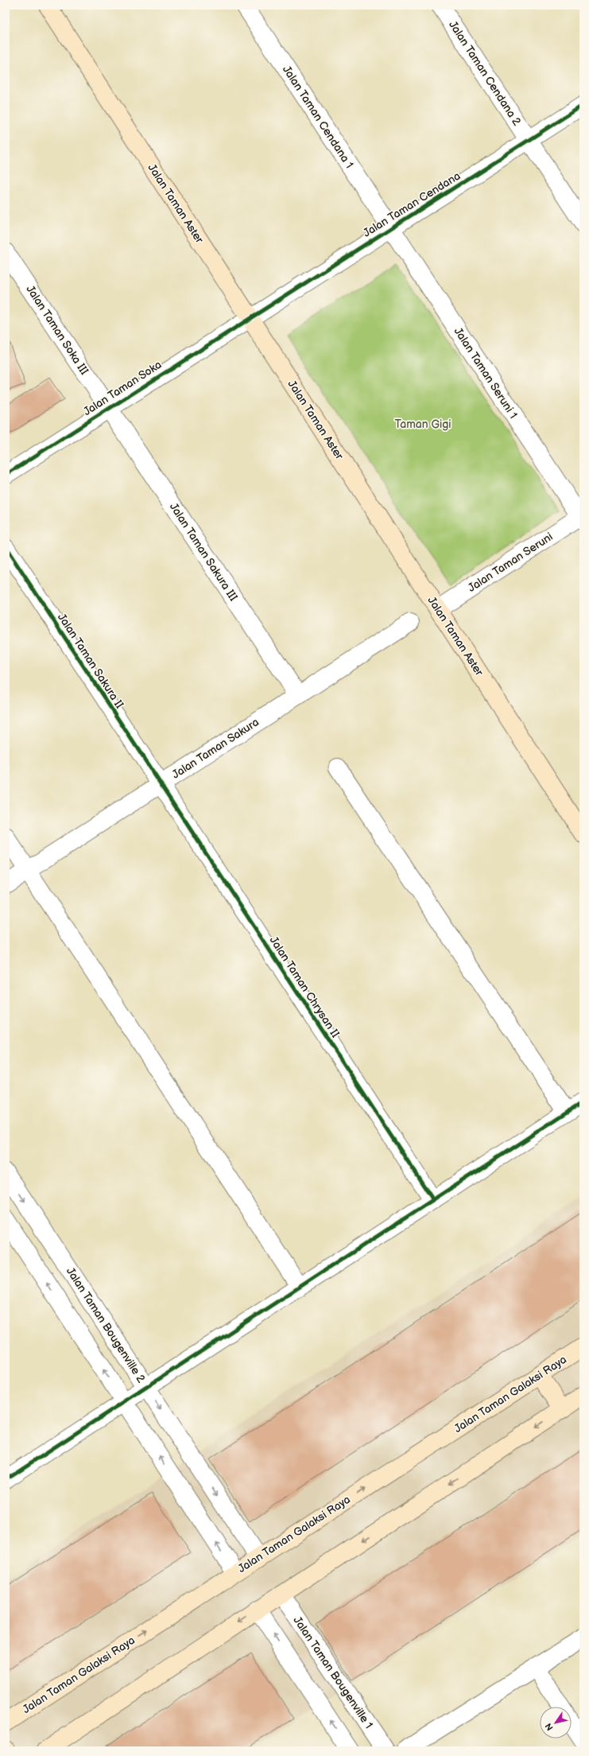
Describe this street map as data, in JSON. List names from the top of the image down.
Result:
{
  "streets": {
    "main road": ["Jalan Taman Aster", "Jalan Taman Galaksi Raya"],
    "street": [
      "Jalan Taman Cendana 2",
      "Jalan Taman Cendana 1",
      "Jalan Taman Cendana",
      "Jalan Taman Soka III",
      "Jalan Taman Seruni 1",
      "Jalan Taman Soka",
      "Jalan Taman Sakura III",
      "Jalan Taman Seruni",
      "Jalan Taman Sakura II",
      "Jalan Taman Sakura",
      "Jalan Taman Chrysan II",
      "Jalan Taman Bougenville 2",
      "Jalan Taman Bougenville 1"
    ]
  },
  "crossings": [
    ["Jalan Taman Cendana 2", "Jalan Taman Cendana"],
    ["Jalan Taman Cendana 1", "Jalan Taman Cendana"],
    ["Jalan Taman Cendana 1", "Jalan Taman Seruni 1"],
    ["Jalan Taman Aster", "Jalan Taman Cendana"],
    ["Jalan Taman Aster", "Jalan Taman Soka"],
    ["Jalan Taman Aster", "Jalan Taman Seruni"],
    ["Jalan Taman Cendana", "Jalan Taman Seruni 1"],
    ["Jalan Taman Cendana", "Jalan Taman Soka"],
    ["Jalan Taman Soka III", "Jalan Taman Soka"],
    ["Jalan Taman Soka III", "Jalan Taman Sakura III"],
    ["Jalan Taman Seruni 1", "Jalan Taman Seruni"],
    ["Jalan Taman Soka", "Jalan Taman Sakura III"],
    ["Jalan Taman Sakura III", "Jalan Taman Sakura"],
    ["Jalan Taman Sakura II", "Jalan Taman Sakura"],
    ["Jalan Taman Sakura II", "Jalan Taman Chrysan II"],
    ["Jalan Taman Sakura", "Jalan Taman Chrysan II"],
    ["Jalan Taman Bougenville 2", "Jalan Taman Galaksi Raya"]
  ],
  "parks": ["Taman Gigi"],
  "north": "bottom left"
}
